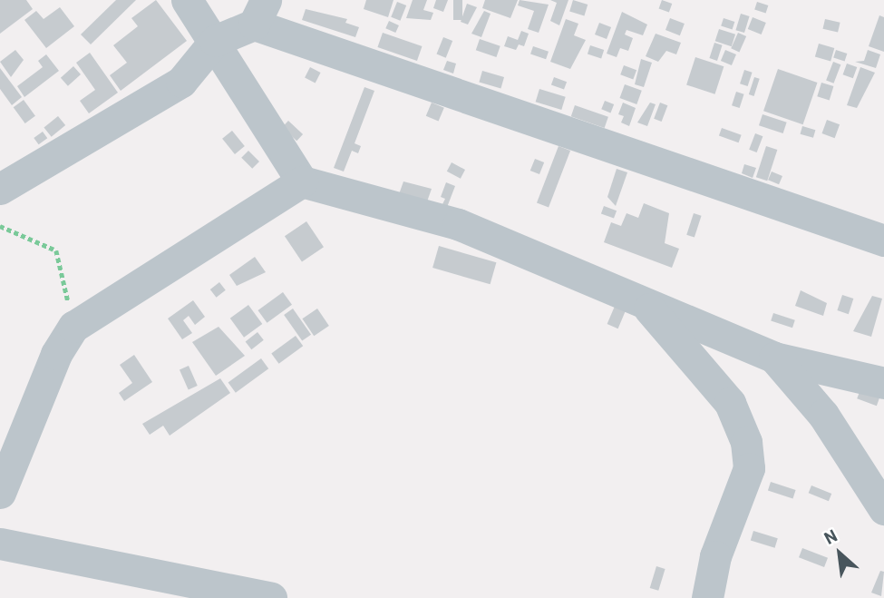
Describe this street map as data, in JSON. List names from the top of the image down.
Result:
{
  "north": "top left"
}
